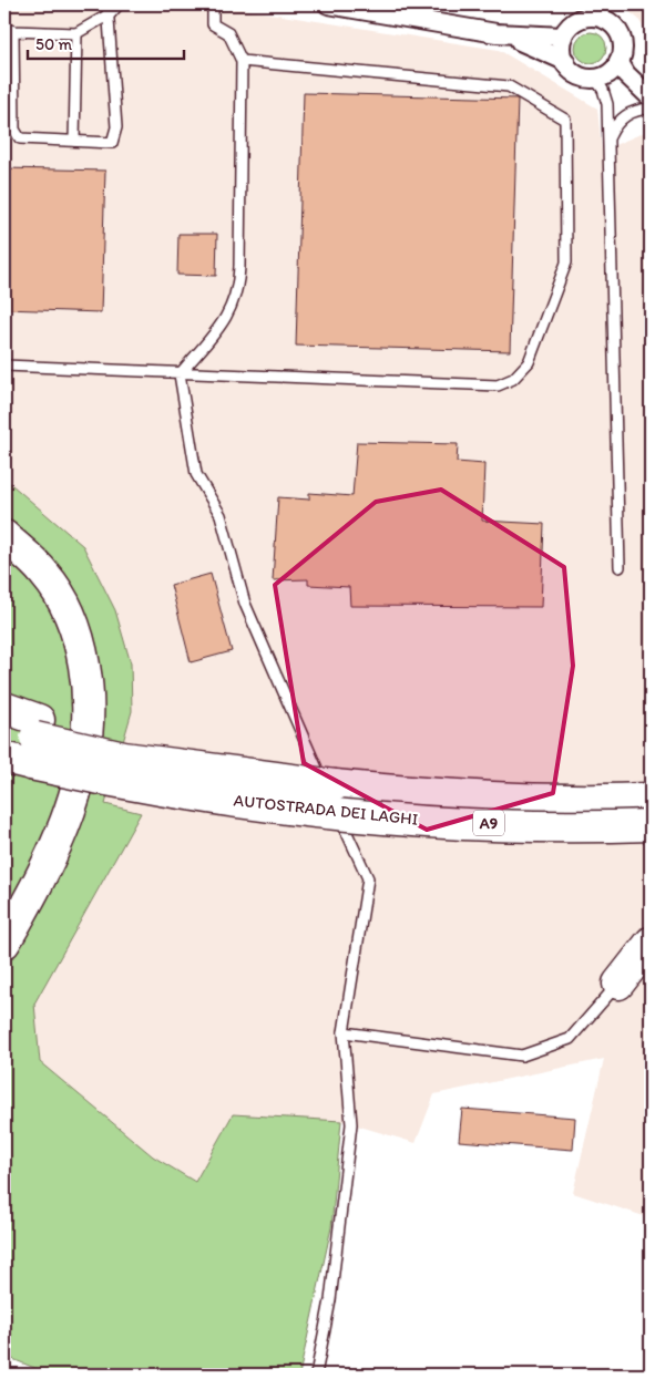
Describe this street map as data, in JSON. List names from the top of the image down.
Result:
{
  "streets": {
    "highway": ["AUTOSTRADA DEI LAGHI", "A9"]
  },
  "scale_bar": "50 m"
}
